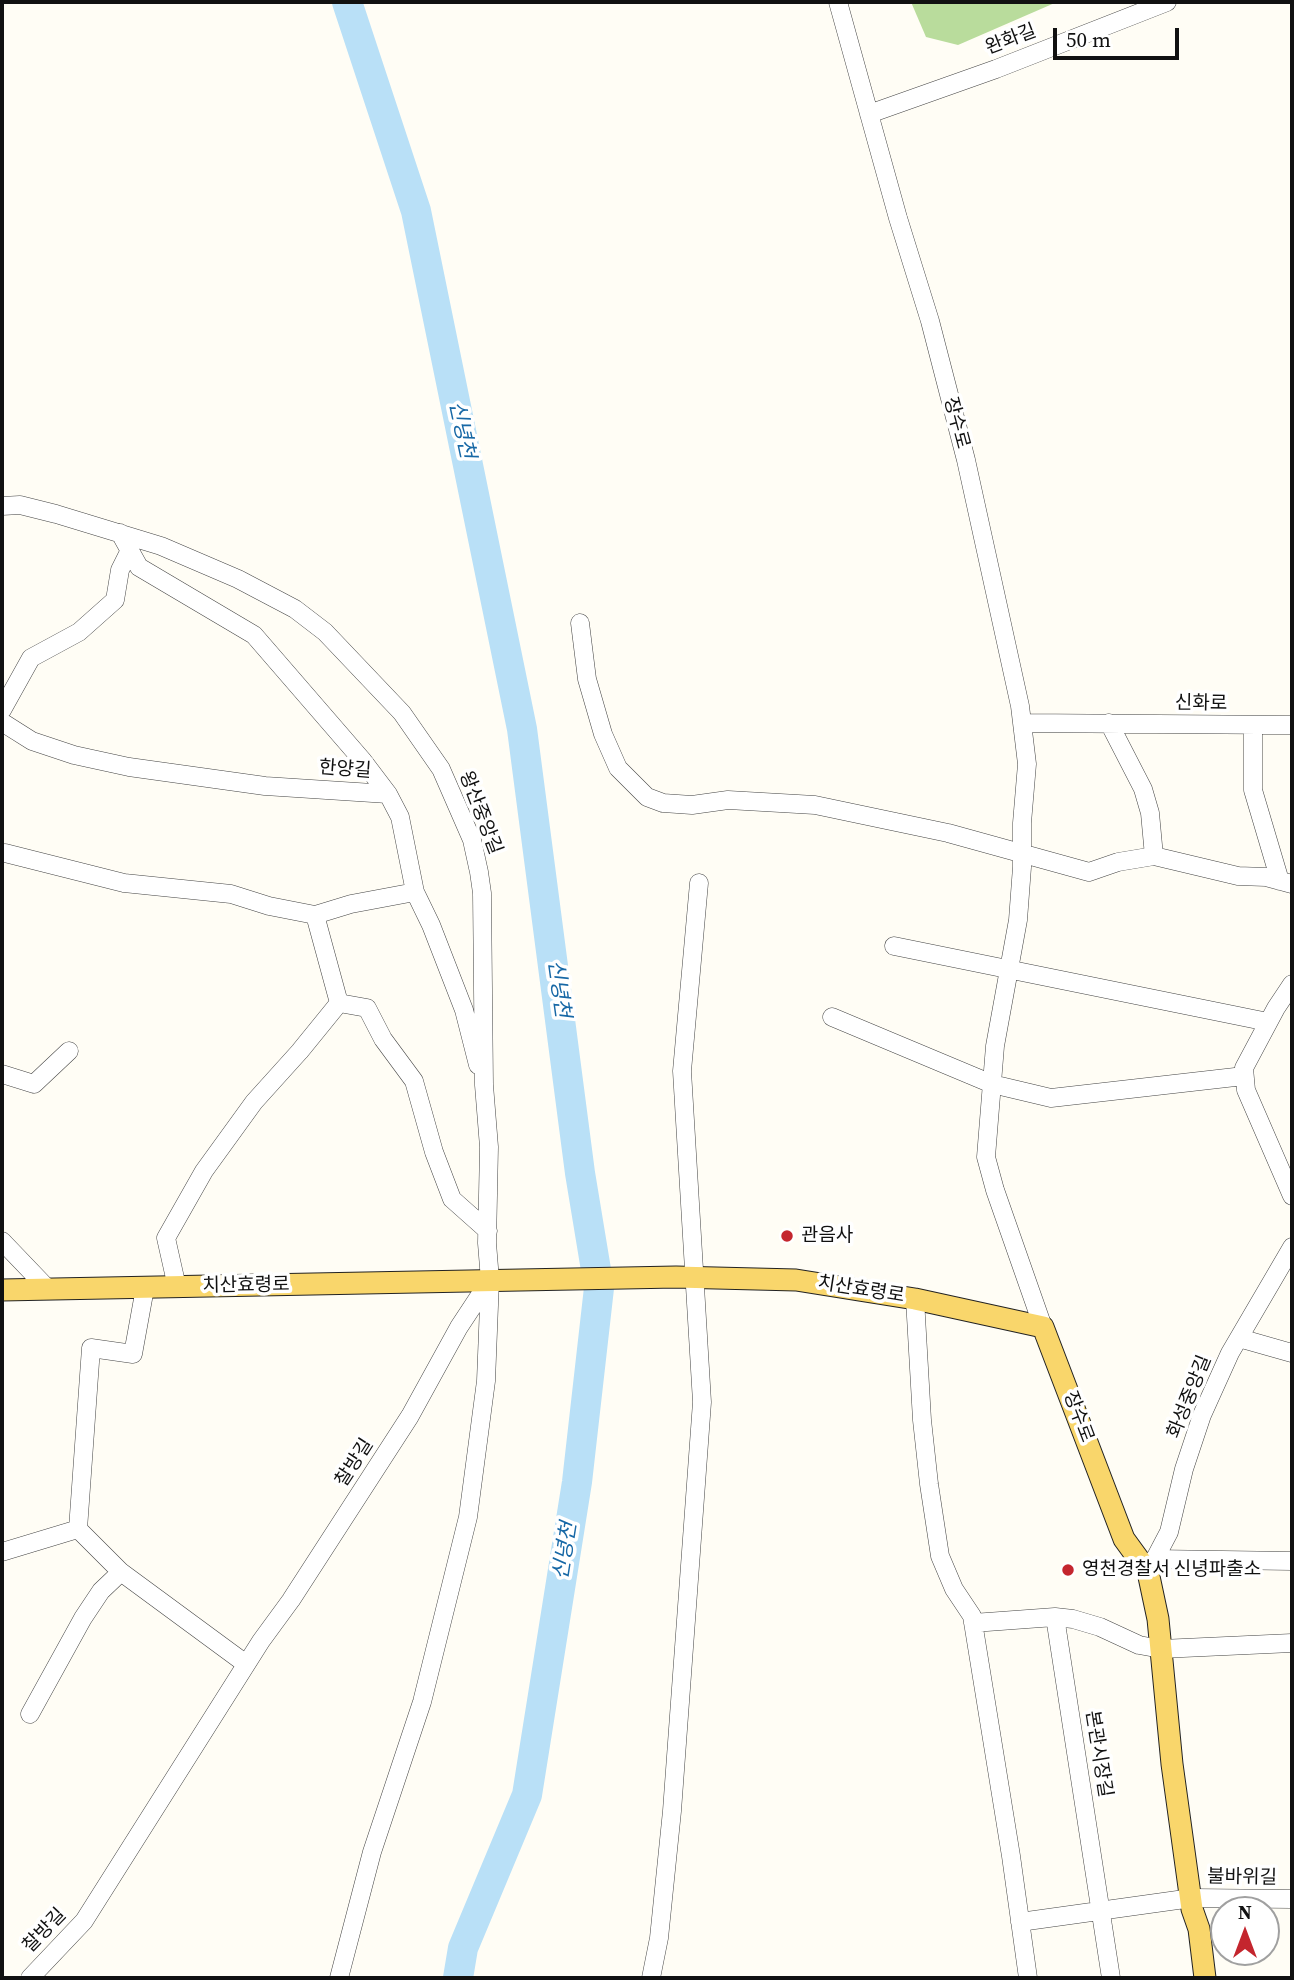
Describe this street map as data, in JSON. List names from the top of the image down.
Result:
{
  "streets": {
    "main road": ["장수로", "치산효령로"],
    "street": [
      "완화길",
      "신화로",
      "한양길",
      "왕산중앙길",
      "화성중앙길",
      "찰방길",
      "본관시장길",
      "불바위길"
    ]
  },
  "crossings": [
    ["완화길", "장수로"],
    ["장수로", "신화로"],
    ["장수로", "치산효령로"],
    ["장수로", "화성중앙길"],
    ["장수로", "불바위길"],
    ["한양길", "왕산중앙길"],
    ["왕산중앙길", "치산효령로"],
    ["왕산중앙길", "찰방길"],
    ["치산효령로", "찰방길"],
    ["본관시장길", "불바위길"]
  ],
  "water": ["신녕천"],
  "places": ["관음사", "영천경찰서 신녕파출소"],
  "scale_bar": "50 m",
  "north": "top"
}
